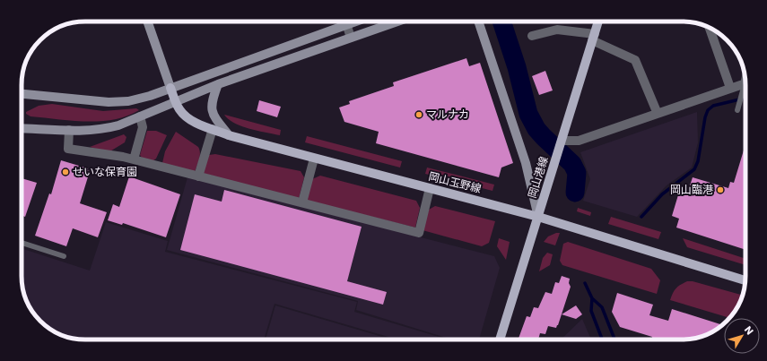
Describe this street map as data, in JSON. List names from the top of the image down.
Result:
{
  "streets": {
    "main road": ["岡山港線", "岡山玉野線"]
  },
  "crossings": [
    ["岡山港線", "岡山玉野線"]
  ],
  "places": ["マルナカ", "せいな保育園", "岡山臨港"],
  "north": "top right"
}
